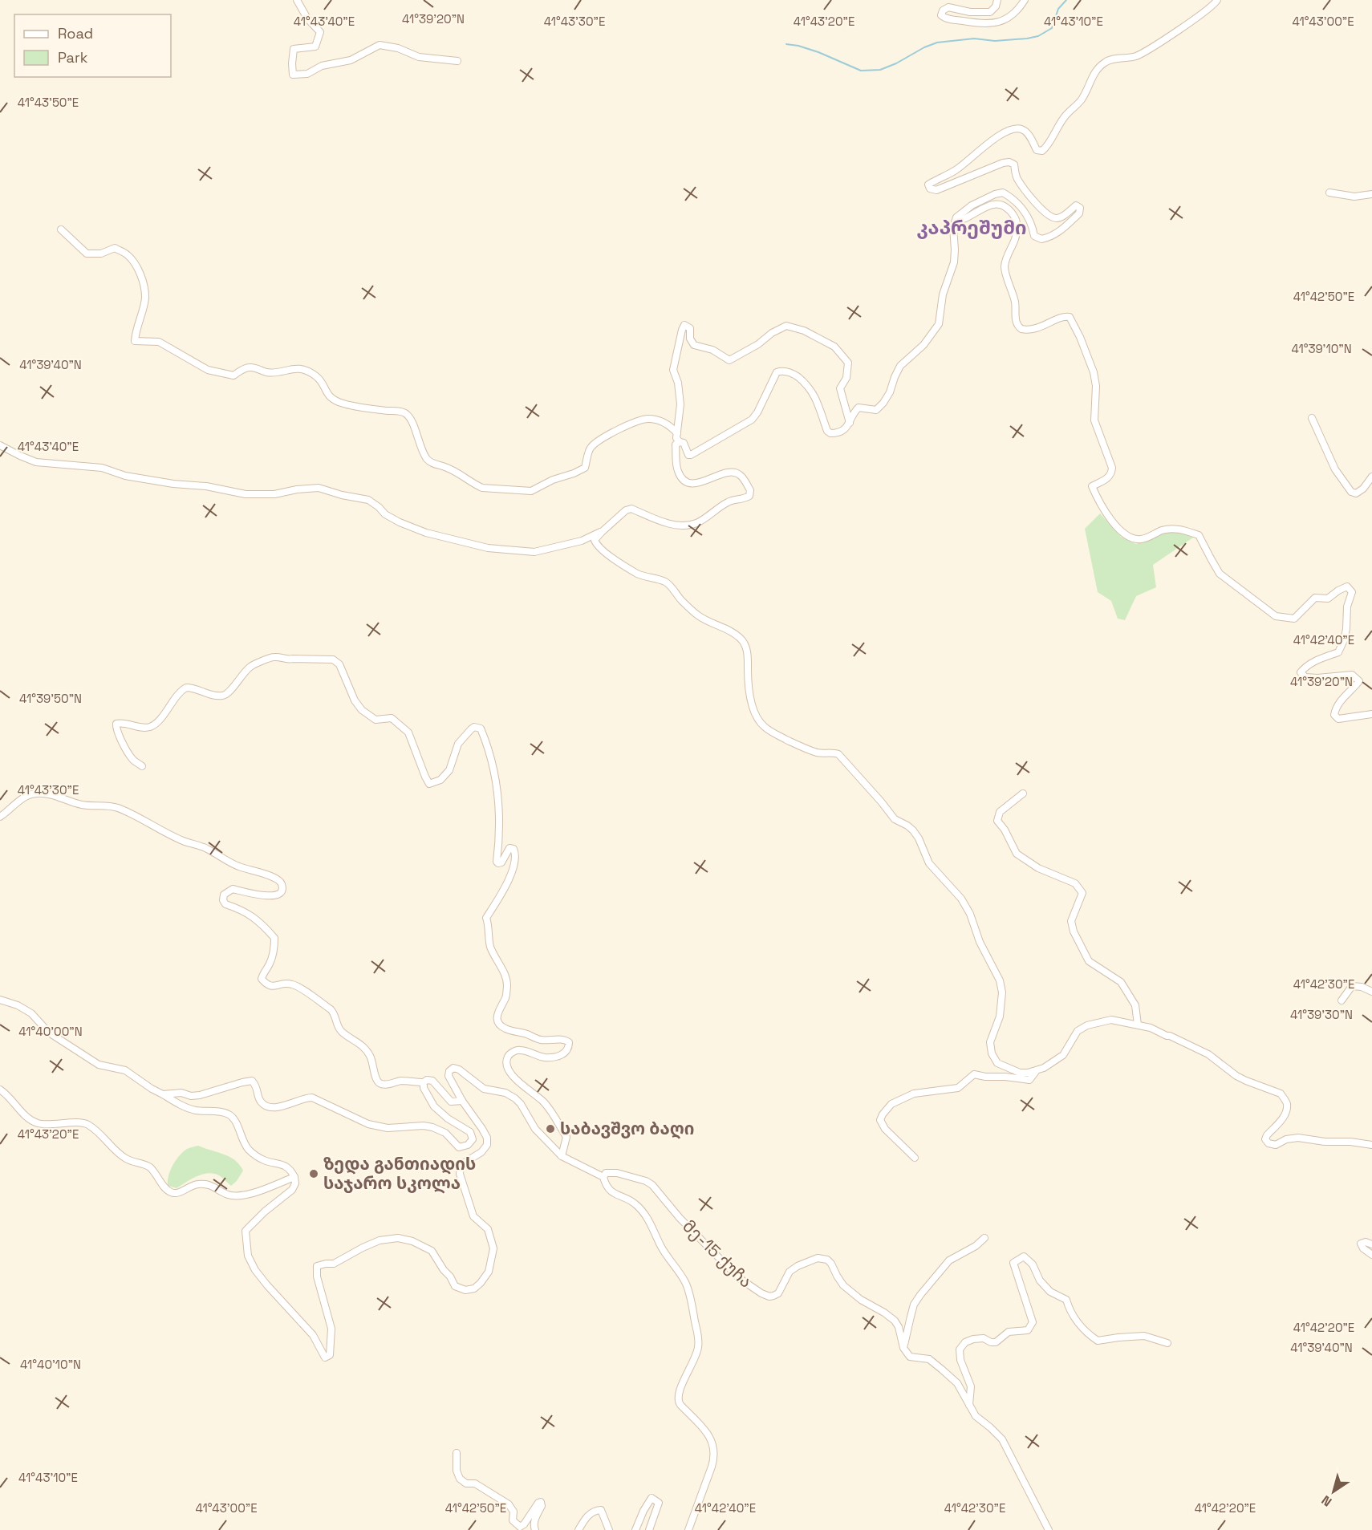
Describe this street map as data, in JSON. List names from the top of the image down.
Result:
{
  "streets": {
    "street": ["მე-15 ქუჩა"]
  },
  "districts": ["კაპრეშუმი"],
  "places": ["საბავშვო ბაღი", "ზედა განთიადის საჯარო სკოლა"],
  "legend": ["Road", "Park"],
  "north": "bottom left",
  "coordinates": [
    "41°39'20\"N",
    "41°43'40\"E",
    "41°43'10\"E",
    "41°43'00\"E",
    "41°43'30\"E",
    "41°43'20\"E",
    "41°43'50\"E",
    "41°42'50\"E",
    "41°39'10\"N",
    "41°39'40\"N",
    "41°42'40\"E",
    "41°39'50\"N",
    "41°42'30\"E",
    "41°39'30\"N",
    "41°40'00\"N",
    "41°42'20\"E",
    "41°40'10\"N"
  ]
}
